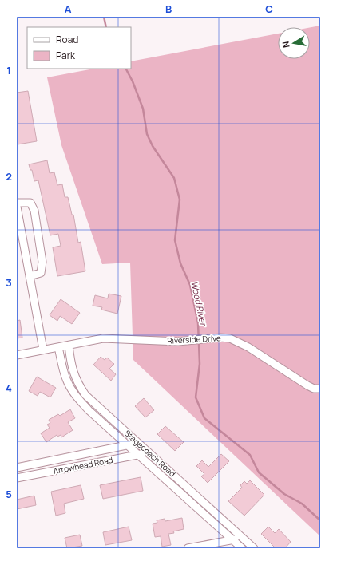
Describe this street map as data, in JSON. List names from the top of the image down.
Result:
{
  "streets": {
    "street": ["Riverside Drive", "Stagecoach Road", "Arrowhead Road"]
  },
  "crossings": [
    ["Riverside Drive", "Stagecoach Road"],
    ["Stagecoach Road", "Arrowhead Road"]
  ],
  "water": ["Wood River"],
  "legend": ["Road", "Park"],
  "north": "left",
  "grid": {
    "columns": ["A", "B", "C"],
    "rows": [
      "1",
      "2",
      "3",
      "4",
      "5"
    ]
  }
}
